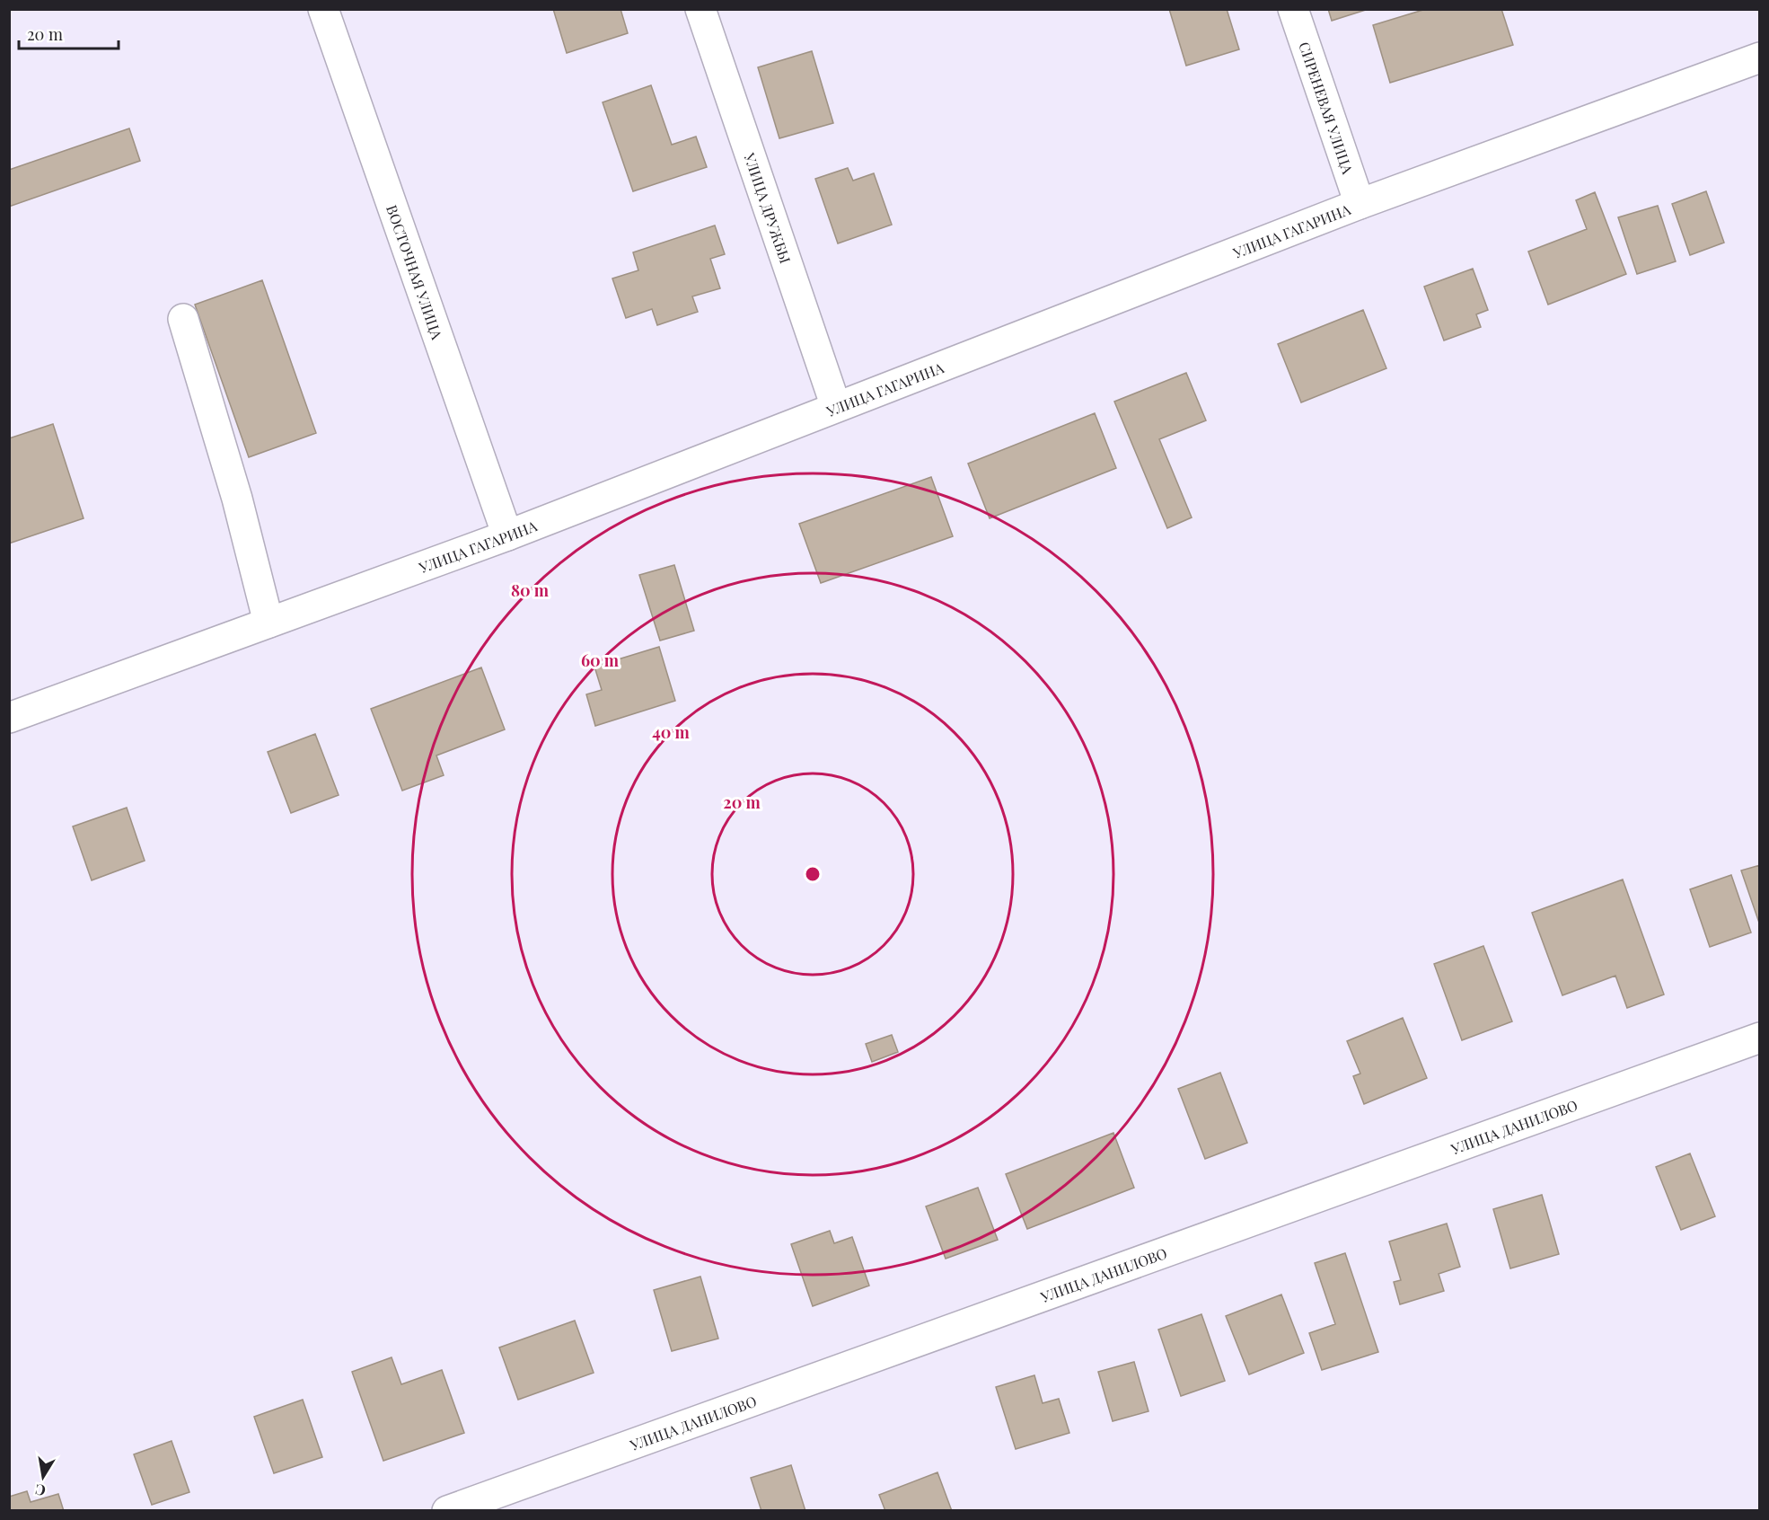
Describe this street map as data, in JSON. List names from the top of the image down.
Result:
{
  "streets": {
    "street": [
      "СИРЕНЕВАЯ УЛИЦА",
      "УЛИЦА ДРУЖБЫ",
      "УЛИЦА ГАГАРИНА",
      "ВОСТОЧНАЯ УЛИЦА",
      "УЛИЦА ДАНИЛОВО"
    ]
  },
  "crossings": [
    ["СИРЕНЕВАЯ УЛИЦА", "УЛИЦА ГАГАРИНА"],
    ["УЛИЦА ДРУЖБЫ", "УЛИЦА ГАГАРИНА"],
    ["УЛИЦА ГАГАРИНА", "ВОСТОЧНАЯ УЛИЦА"]
  ],
  "scale_bar": "20 m",
  "north": "bottom",
  "rings": [
    "80 m",
    "60 m",
    "40 m",
    "20 m"
  ]
}
